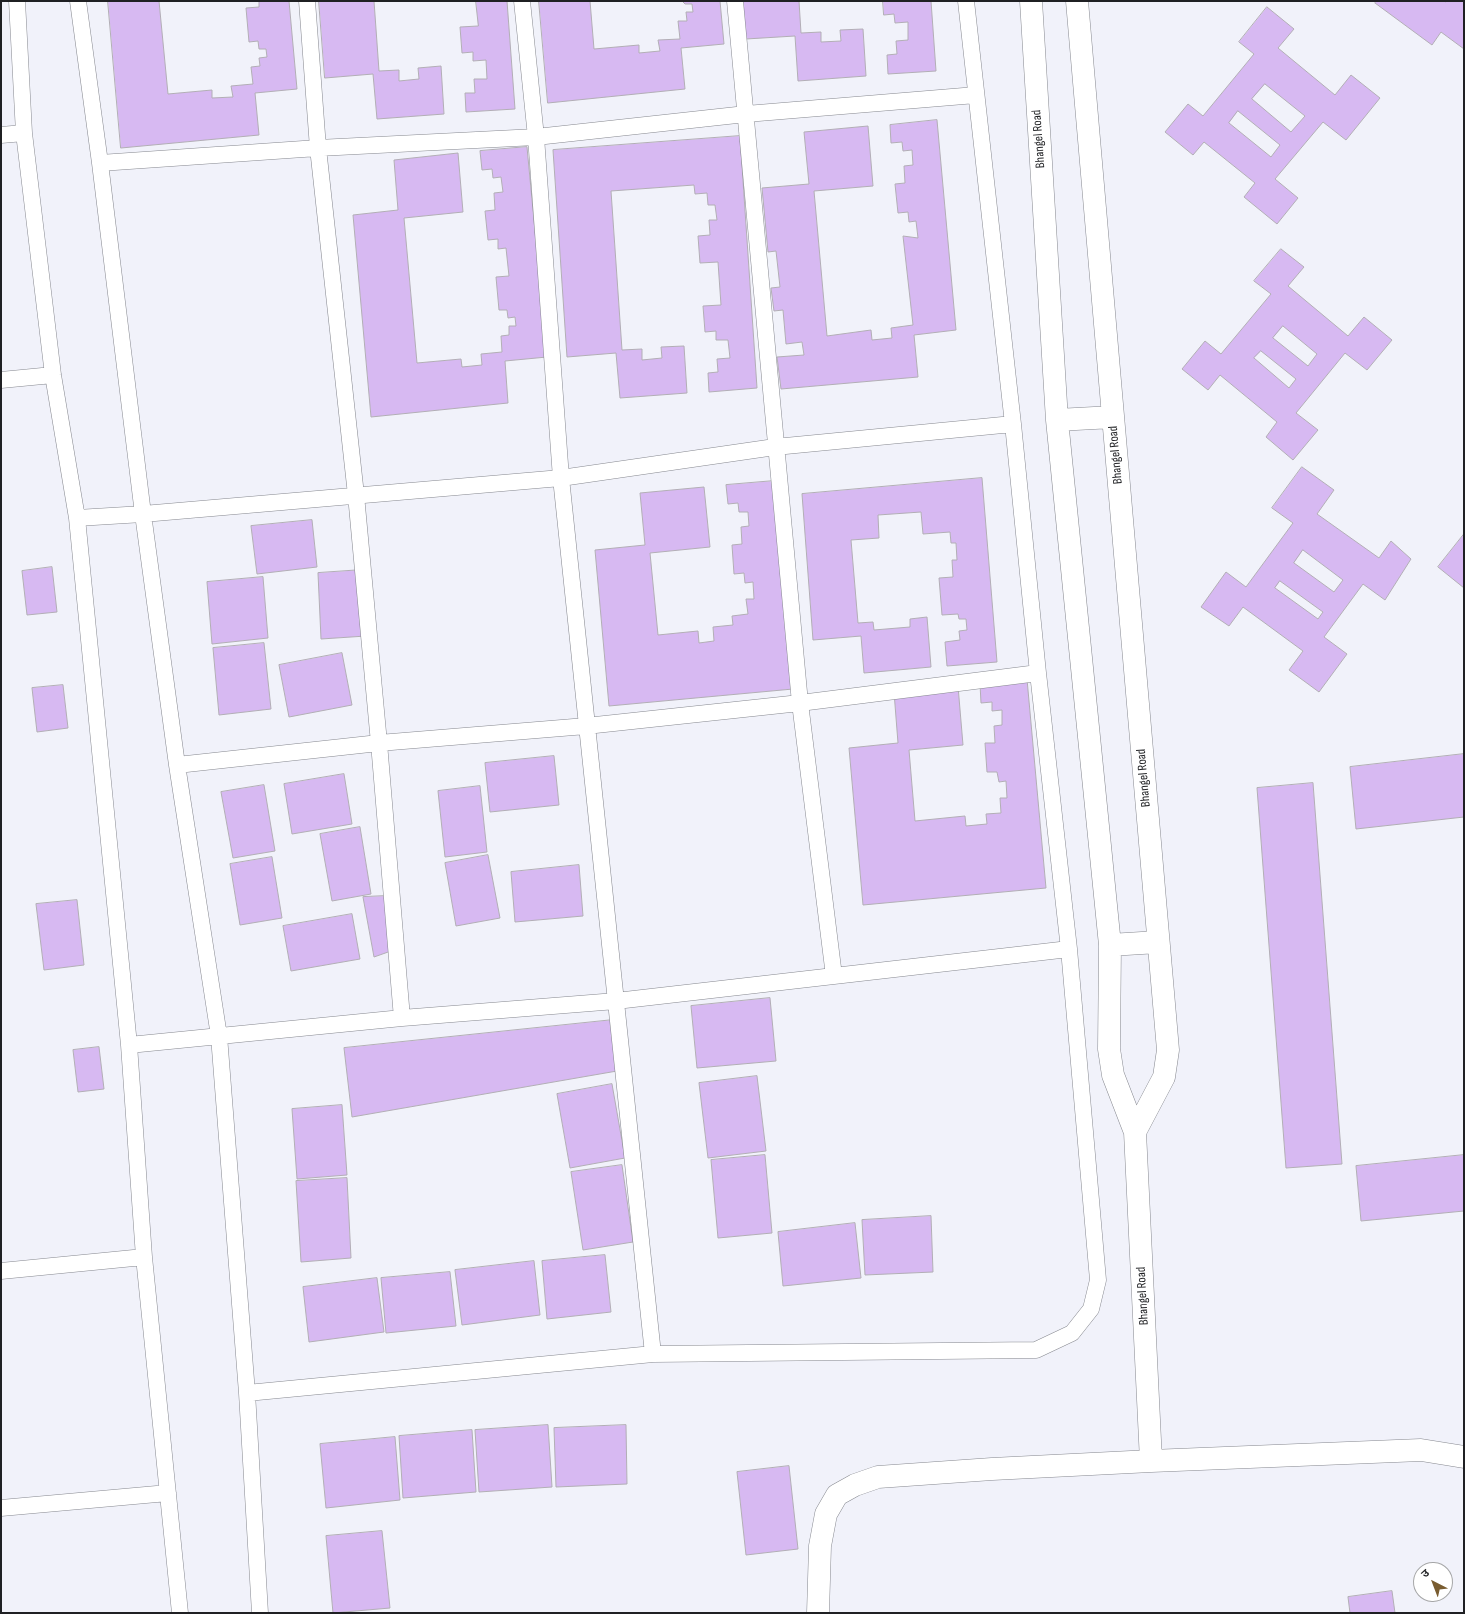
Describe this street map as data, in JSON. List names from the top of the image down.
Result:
{
  "streets": {
    "street": ["Bhangel Road"]
  },
  "north": "top left"
}
